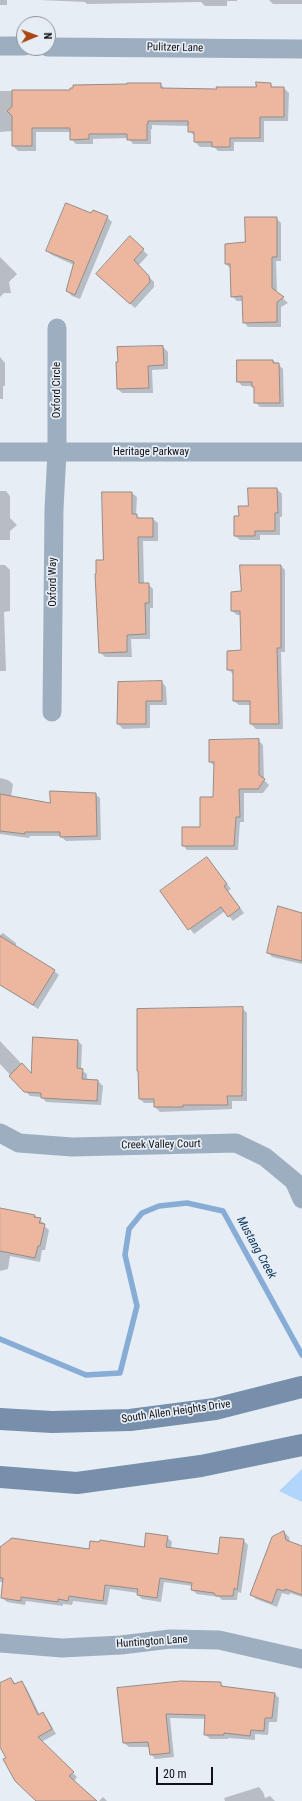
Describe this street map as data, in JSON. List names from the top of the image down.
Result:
{
  "streets": {
    "main road": ["South Allen Heights Drive"],
    "street": [
      "Pulitzer Lane",
      "Oxford Circle",
      "Heritage Parkway",
      "Oxford Way",
      "Creek Valley Court",
      "Huntington Lane"
    ]
  },
  "crossings": [
    ["Oxford Circle", "Heritage Parkway"],
    ["Oxford Circle", "Oxford Way"],
    ["Heritage Parkway", "Oxford Way"]
  ],
  "water": ["Mustang Creek"],
  "scale_bar": "20 m",
  "north": "right"
}
